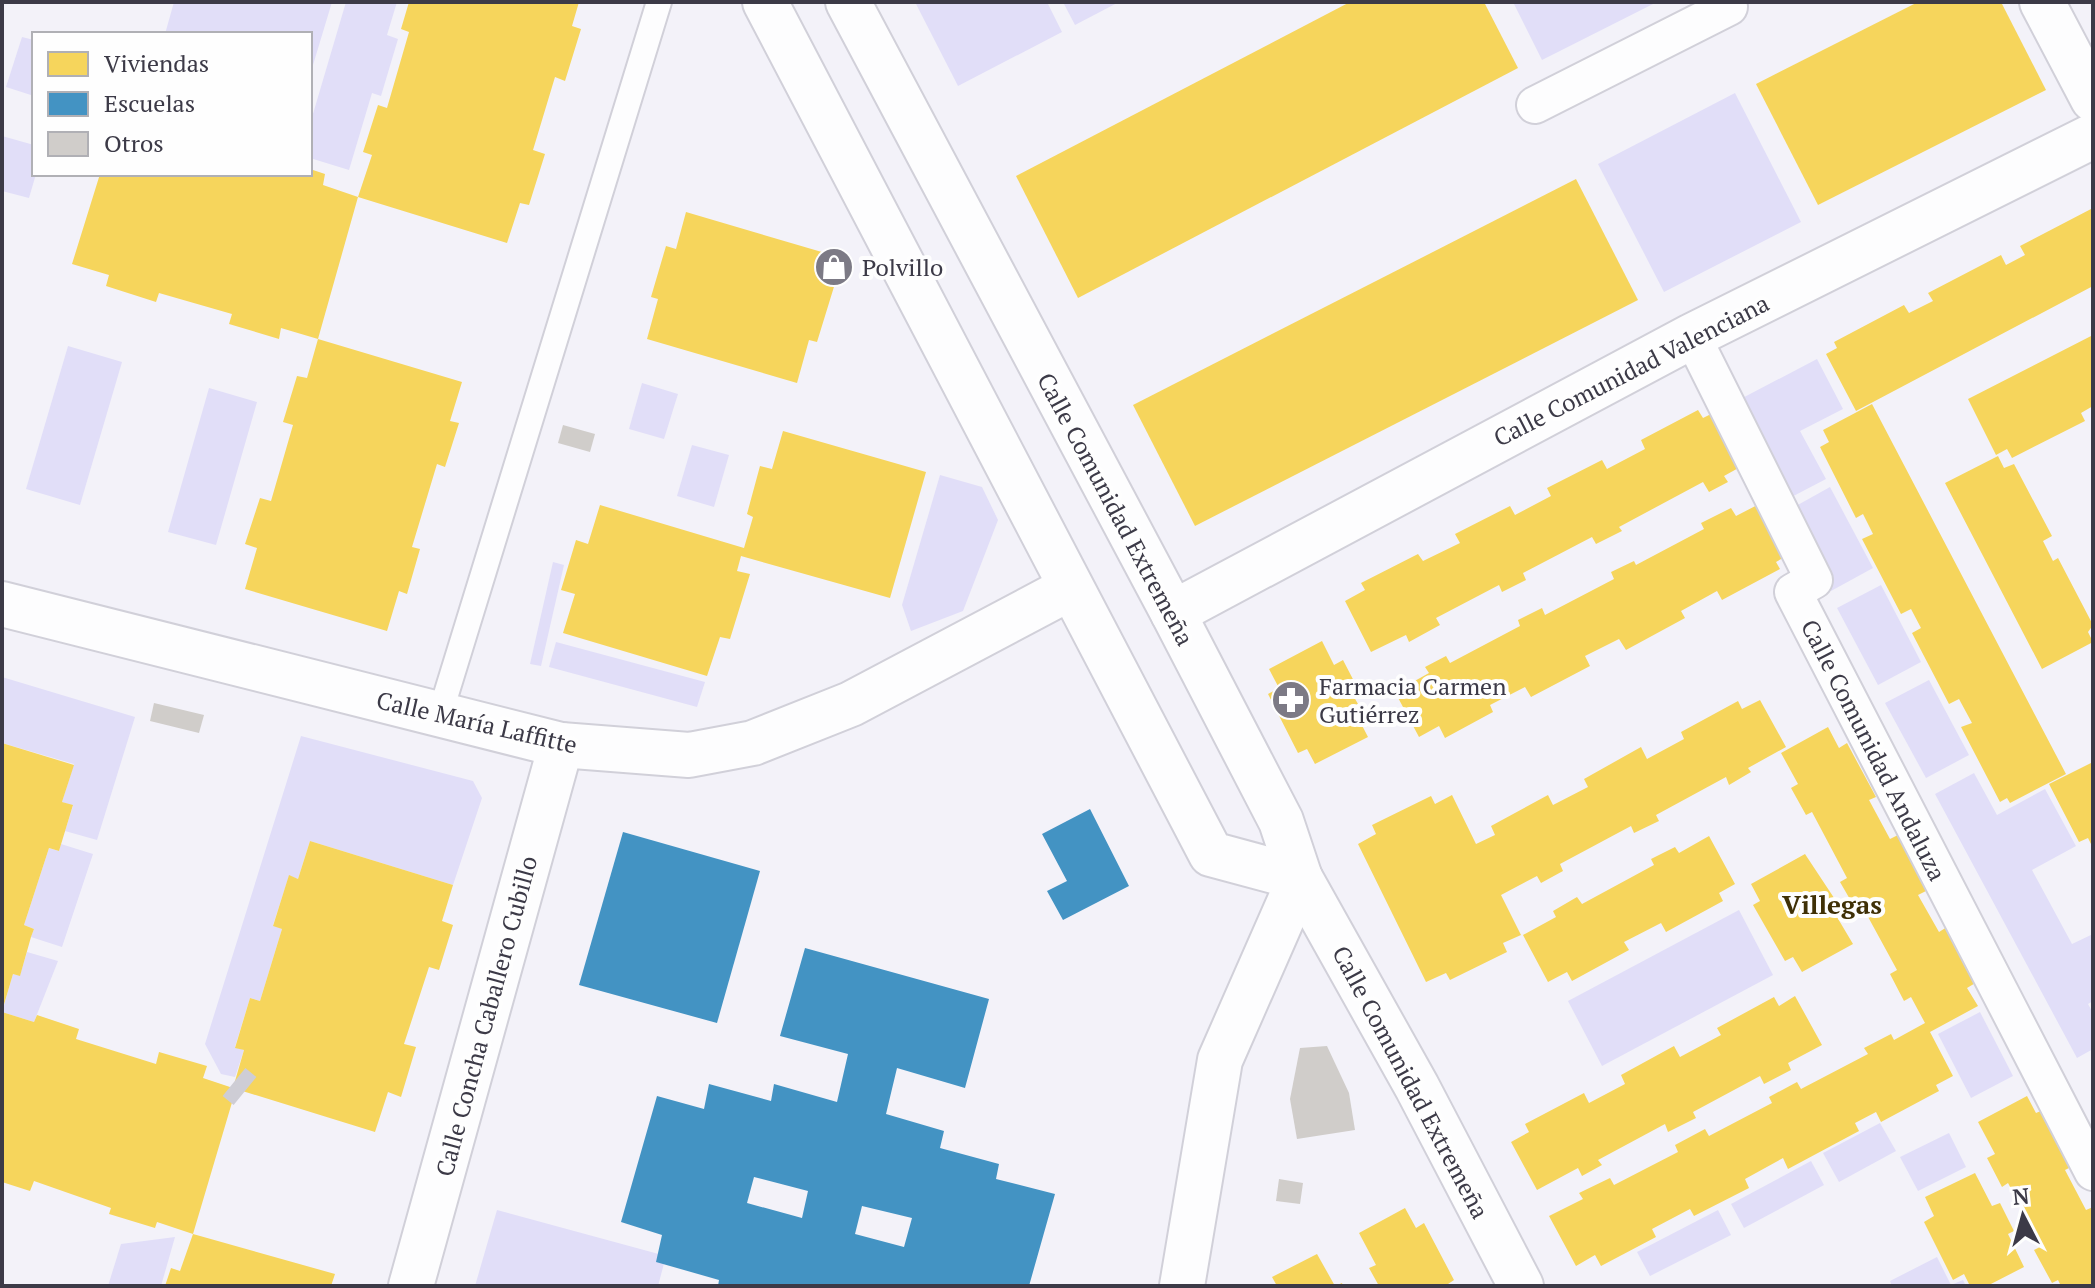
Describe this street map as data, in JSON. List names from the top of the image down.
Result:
{
  "streets": {
    "street": [
      "Calle Comunidad Valenciana",
      "Calle Comunidad Extremeña",
      "Calle María Laffitte",
      "Calle Comunidad Andaluza",
      "Calle Concha Caballero Cubillo"
    ]
  },
  "crossings": [
    ["Calle Comunidad Valenciana", "Calle Comunidad Extremeña"],
    ["Calle Comunidad Valenciana", "Calle Comunidad Andaluza"],
    ["Calle María Laffitte", "Calle Concha Caballero Cubillo"]
  ],
  "districts": ["Villegas"],
  "places": {
    "shop": ["Polvillo"],
    "pharmacy": ["Farmacia Carmen Gutiérrez"]
  },
  "legend": ["Viviendas", "Escuelas", "Otros"],
  "north": "top"
}
